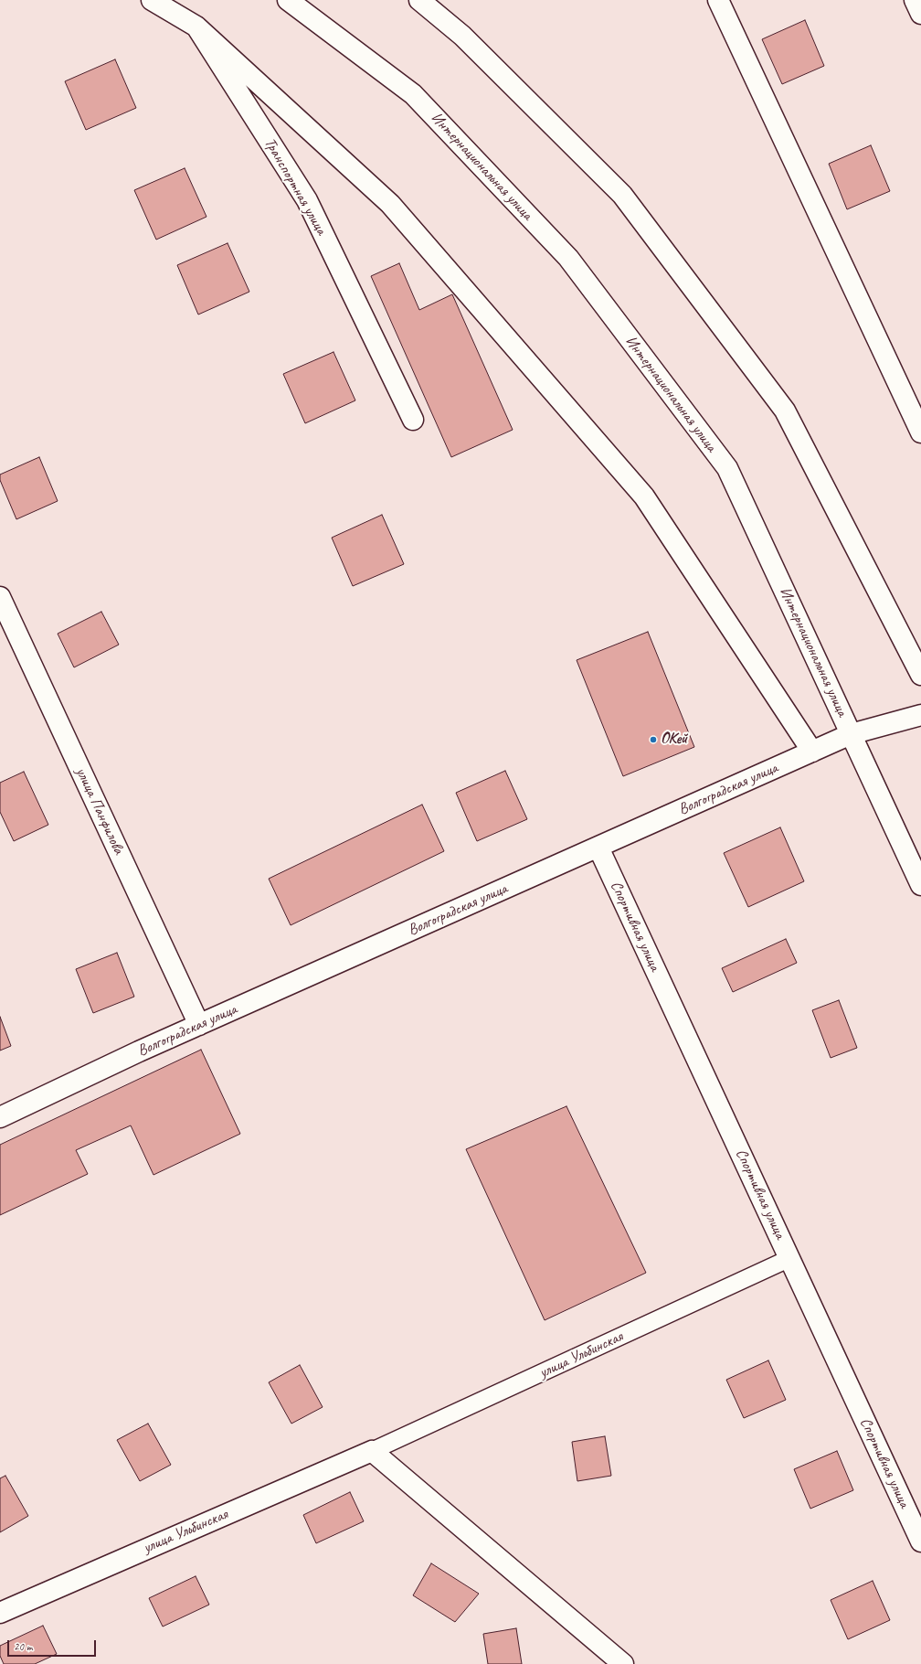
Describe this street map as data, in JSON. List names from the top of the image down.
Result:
{
  "streets": {
    "street": [
      "Интернациональная улица",
      "Транспортная улица",
      "Волгоградская улица",
      "улица Панфилова",
      "Спортивная улица",
      "улица Ульбинская"
    ]
  },
  "crossings": [
    ["Интернациональная улица", "Волгоградская улица"],
    ["Волгоградская улица", "улица Панфилова"],
    ["Волгоградская улица", "Спортивная улица"],
    ["Спортивная улица", "улица Ульбинская"]
  ],
  "places": ["ОКей"],
  "scale_bar": "20 m"
}
